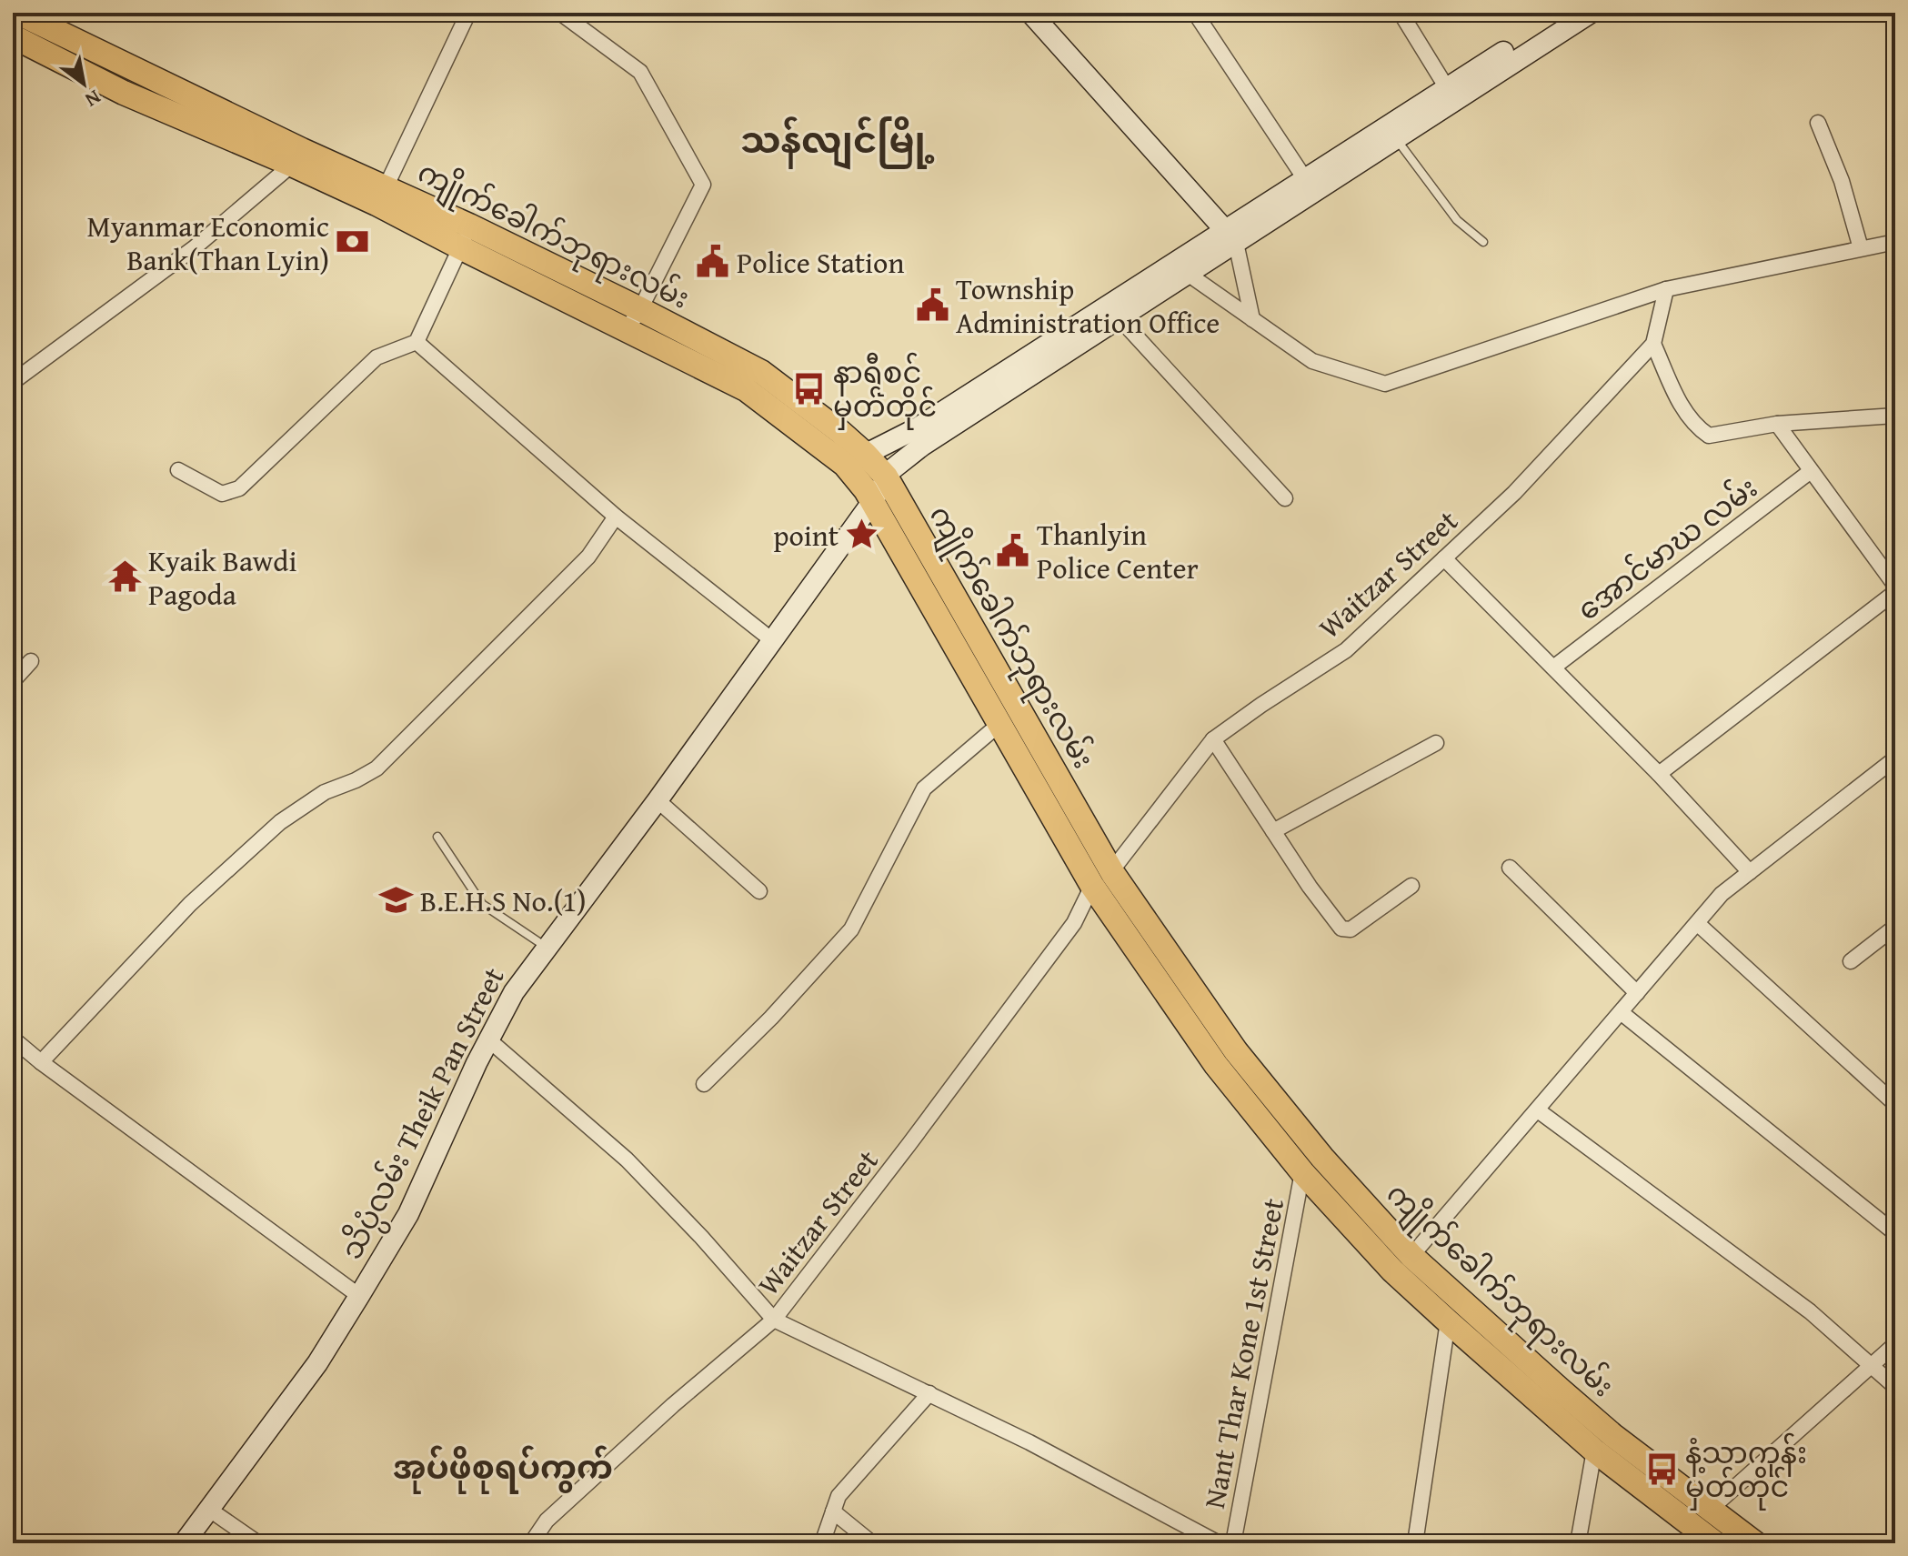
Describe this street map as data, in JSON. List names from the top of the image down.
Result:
{
  "streets": {
    "main road": ["ကျိုက်ခေါက်ဘုရားလမ်း"],
    "street": [
      "အောင်မာဃ လမ်း",
      "Waitzar Street",
      "သိပ္ပံလမ်း Theik Pan Street",
      "Nant Thar Kone 1st Street"
    ]
  },
  "crossings": [
    ["ကျိုက်ခေါက်ဘုရားလမ်း", "Waitzar Street"],
    ["ကျိုက်ခေါက်ဘုရားလမ်း", "သိပ္ပံလမ်း Theik Pan Street"],
    ["ကျိုက်ခေါက်ဘုရားလမ်း", "Nant Thar Kone 1st Street"]
  ],
  "districts": ["သန်လျင်မြို့", "အုပ်ဖိုစုရပ်ကွက်"],
  "places": {
    "bank": ["Myanmar Economic Bank(Than Lyin)"],
    "public building": ["Police Station", "Township Administration Office", "Thanlyin Police Center"],
    "bus stop": ["နာရီစင် မှတ်တိုင်", "နံ့သာကုန်း မှတ်တိုင်"],
    "place": ["point"],
    "temple": ["Kyaik Bawdi Pagoda"],
    "school or university": ["B.E.H.S No.(1)"]
  },
  "north": "bottom right"
}
